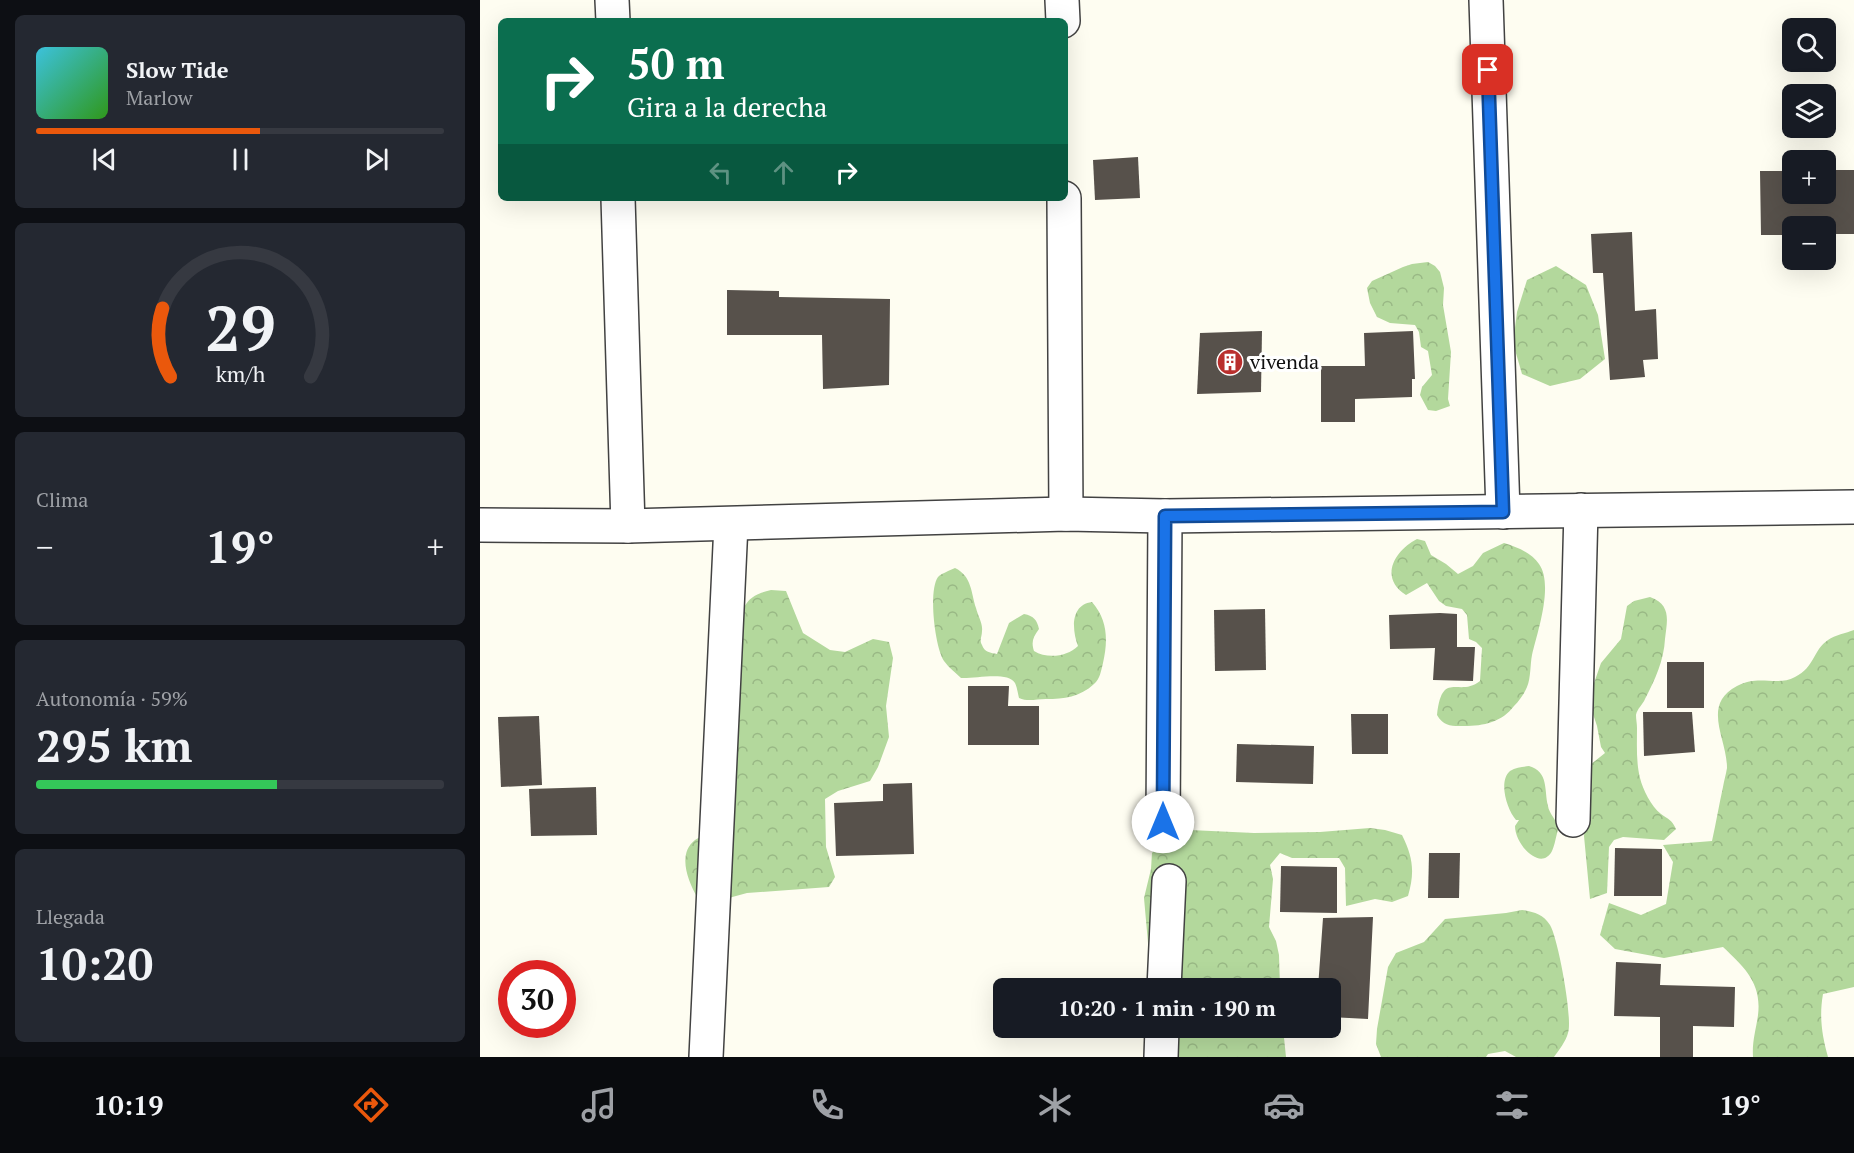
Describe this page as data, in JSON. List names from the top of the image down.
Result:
{
  "places": {
    "building": ["vivenda"]
  },
  "page": {
    "map_buttons": ["+", "−"],
    "turn": ["50 m", "Gira a la derecha"],
    "song": ["Slow Tide", "Marlow"],
    "tile": [
      "Clima",
      ["Autonomía · 59%", "295 km"],
      ["Llegada", "10:20"]
    ],
    "heat": ["−", "19°", "+"],
    "limit": "30",
    "trip": "10:20 · 1 min · 190 m",
    "tabs": ["10:19", "19°"],
    "gauge": ["29", "km/h"]
  }
}
